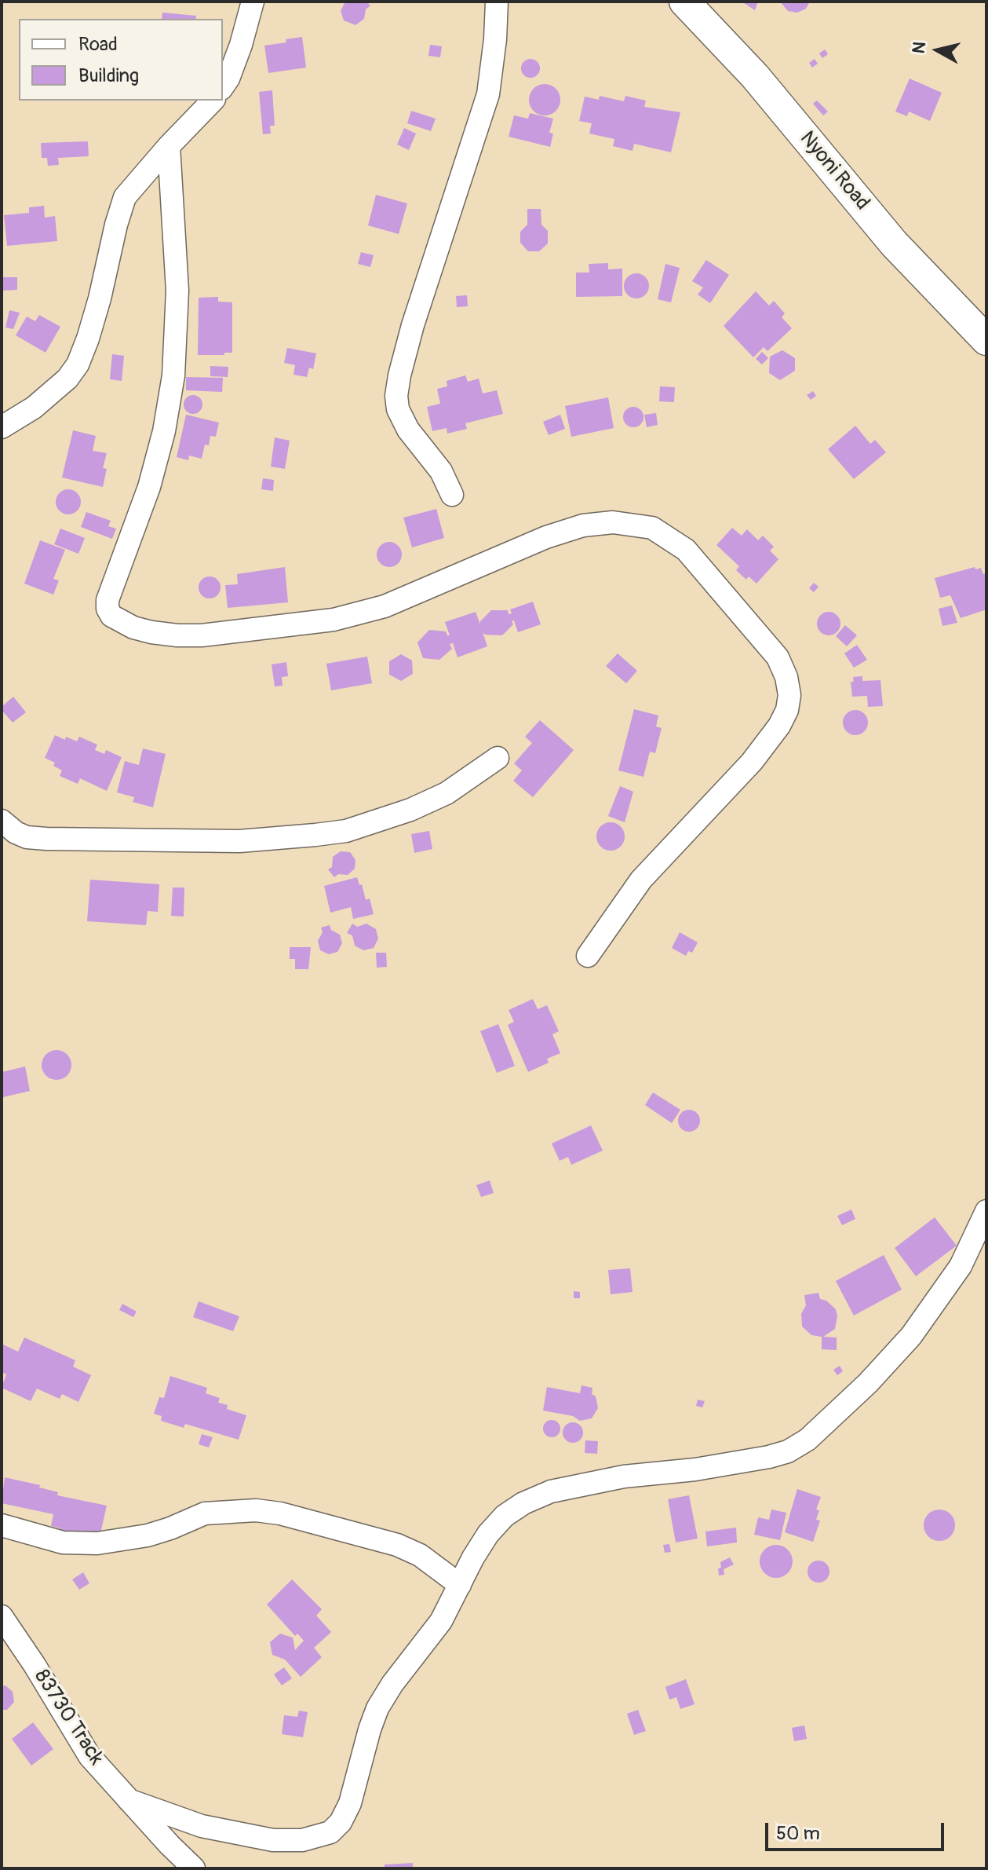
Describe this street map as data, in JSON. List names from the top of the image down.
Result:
{
  "streets": {
    "street": ["Nyoni Road", "83730 Track"]
  },
  "legend": ["Road", "Building"],
  "scale_bar": "50 m",
  "north": "left"
}
